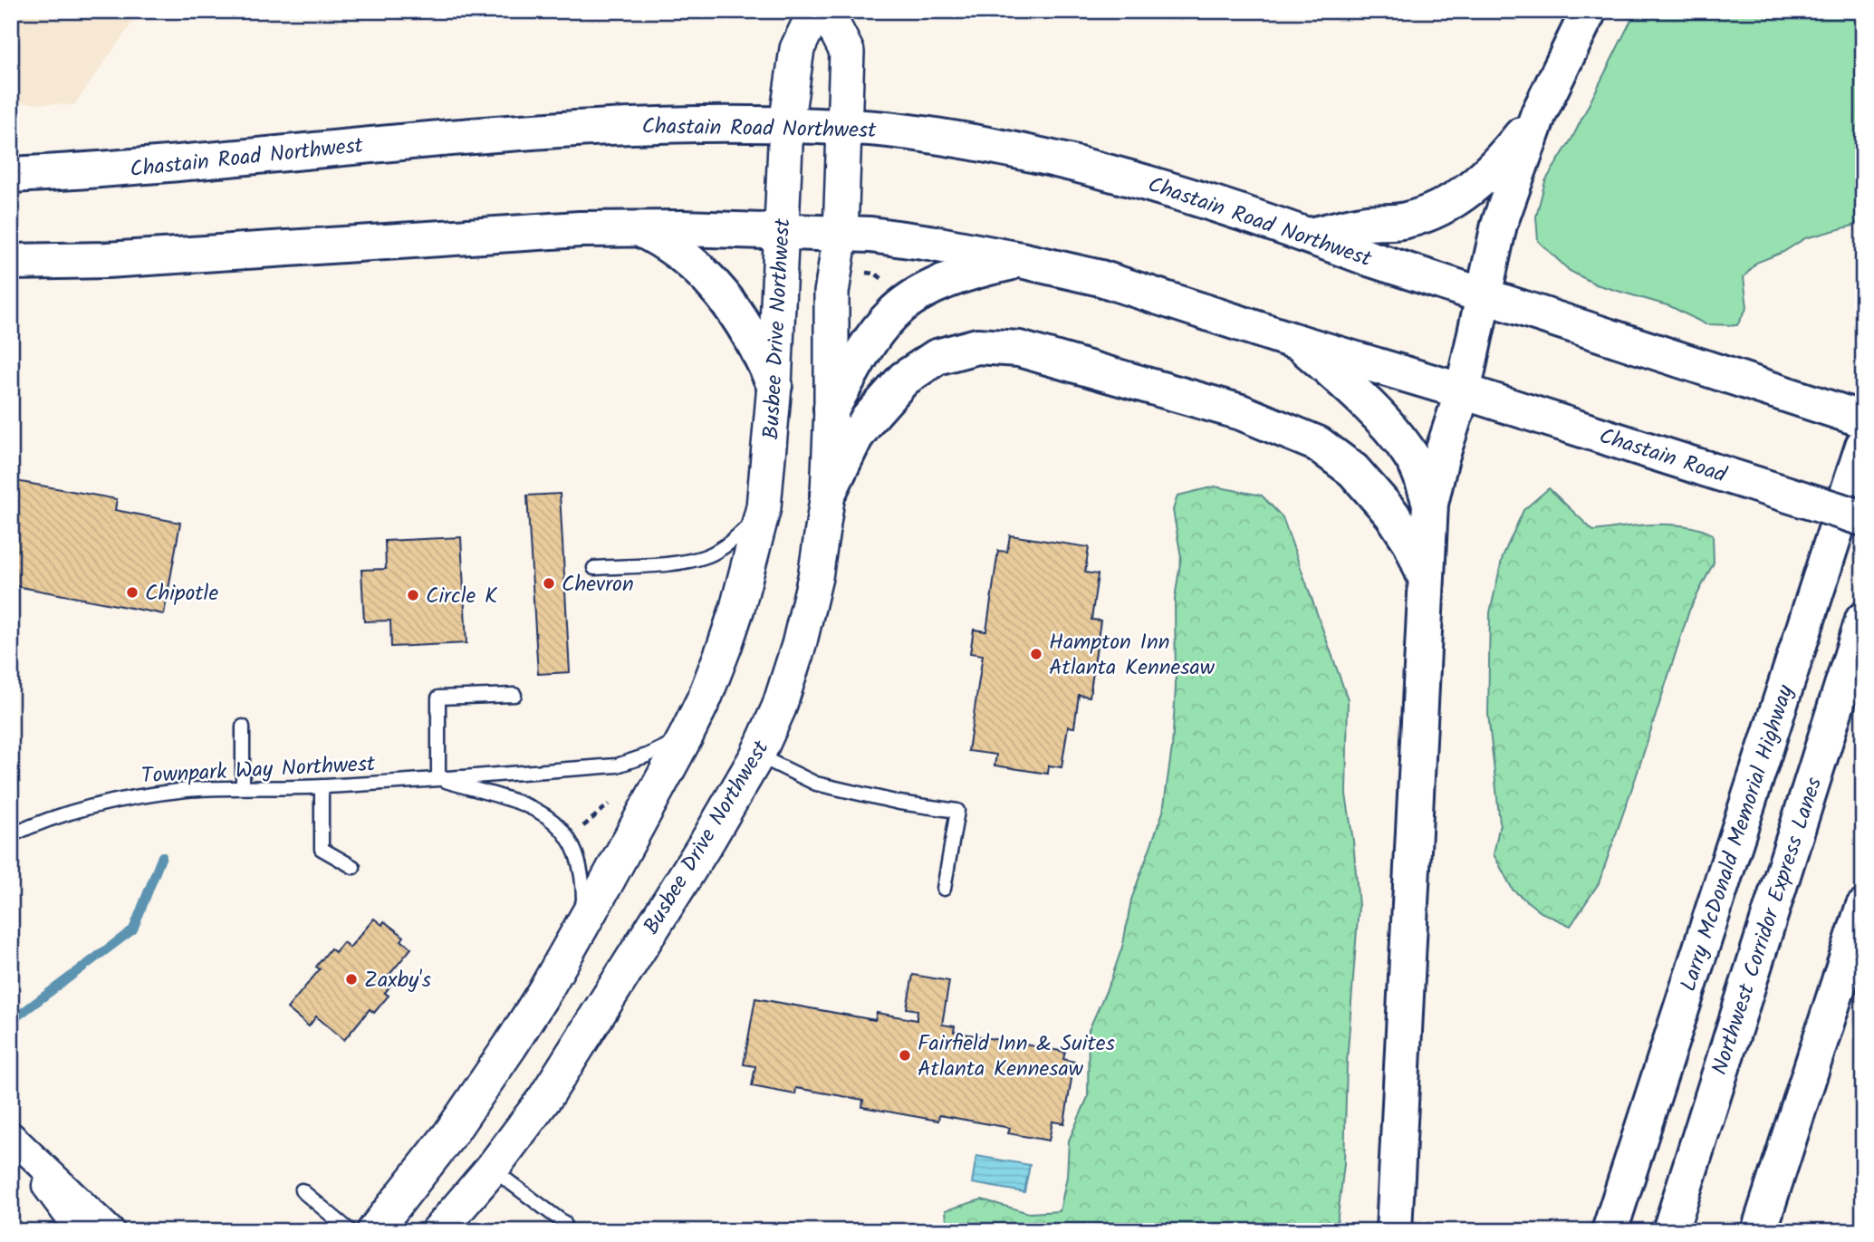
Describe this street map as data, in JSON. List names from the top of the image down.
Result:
{
  "streets": {
    "main road": [
      "Chastain Road Northwest",
      "Chastain Road",
      "Larry McDonald Memorial Highway",
      "Northwest Corridor Express Lanes"
    ],
    "street": ["Busbee Drive Northwest"],
    "lane": ["Townpark Way Northwest"]
  },
  "crossings": [
    ["Chastain Road Northwest", "Busbee Drive Northwest"],
    ["Busbee Drive Northwest", "Townpark Way Northwest"]
  ],
  "places": [
    "Chevron",
    "Chipotle",
    "Circle K",
    "Hampton Inn Atlanta Kennesaw",
    "Zaxby's",
    "Fairfield Inn & Suites Atlanta Kennesaw"
  ]
}
